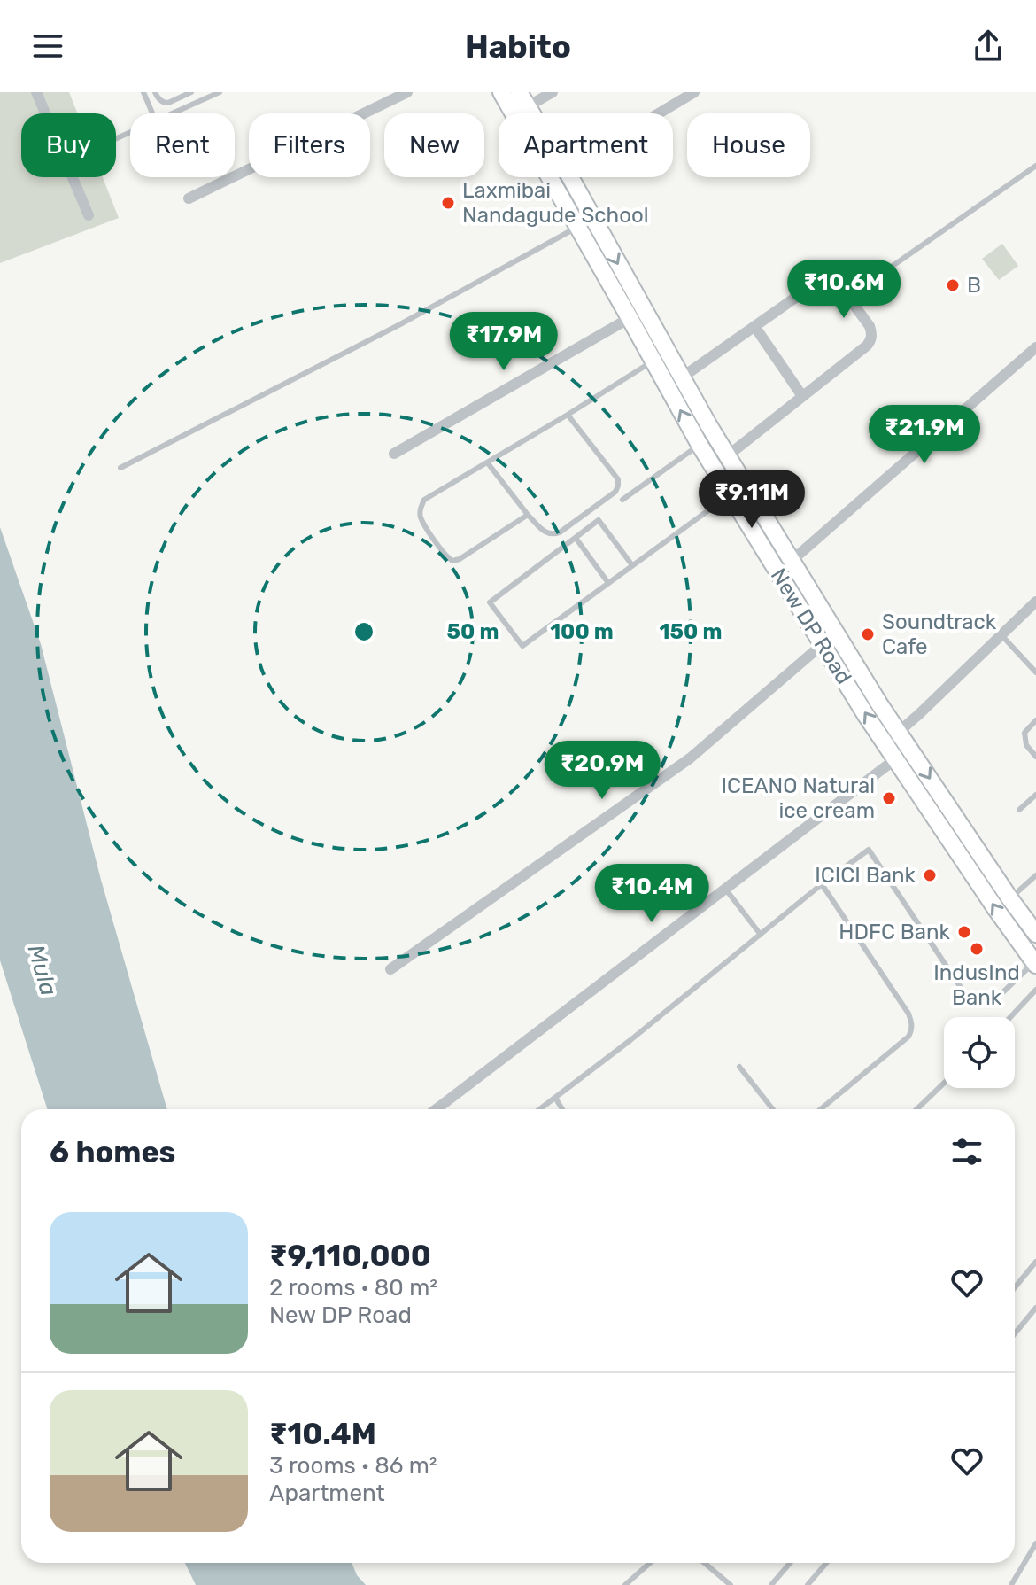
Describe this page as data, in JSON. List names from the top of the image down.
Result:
{
  "streets": {
    "main road": ["New DP Road"]
  },
  "water": ["Mula"],
  "places": [
    "Laxmibai Nandagude School",
    "B",
    "Soundtrack Cafe",
    "ICEANO Natural ice cream",
    "ICICI Bank",
    "HDFC Bank",
    "IndusInd Bank"
  ],
  "page": {
    "header": "Habito",
    "chip": [
      "Buy",
      "Rent",
      "Filters",
      "New",
      "Apartment",
      "House"
    ],
    "price": [
      "₹10.6M",
      "₹17.9M",
      "₹21.9M",
      "₹9.11M",
      "₹20.9M",
      "₹10.4M"
    ],
    "heading": "6 homes",
    "list": [
      {
        "name": "₹9,110,000",
        "note": "2 rooms · 80 m² · New DP Road"
      },
      {
        "name": "₹10.4M",
        "note": "3 rooms · 86 m² · Apartment"
      }
    ]
  },
  "rings": ["50 m", "100 m", "150 m"]
}
